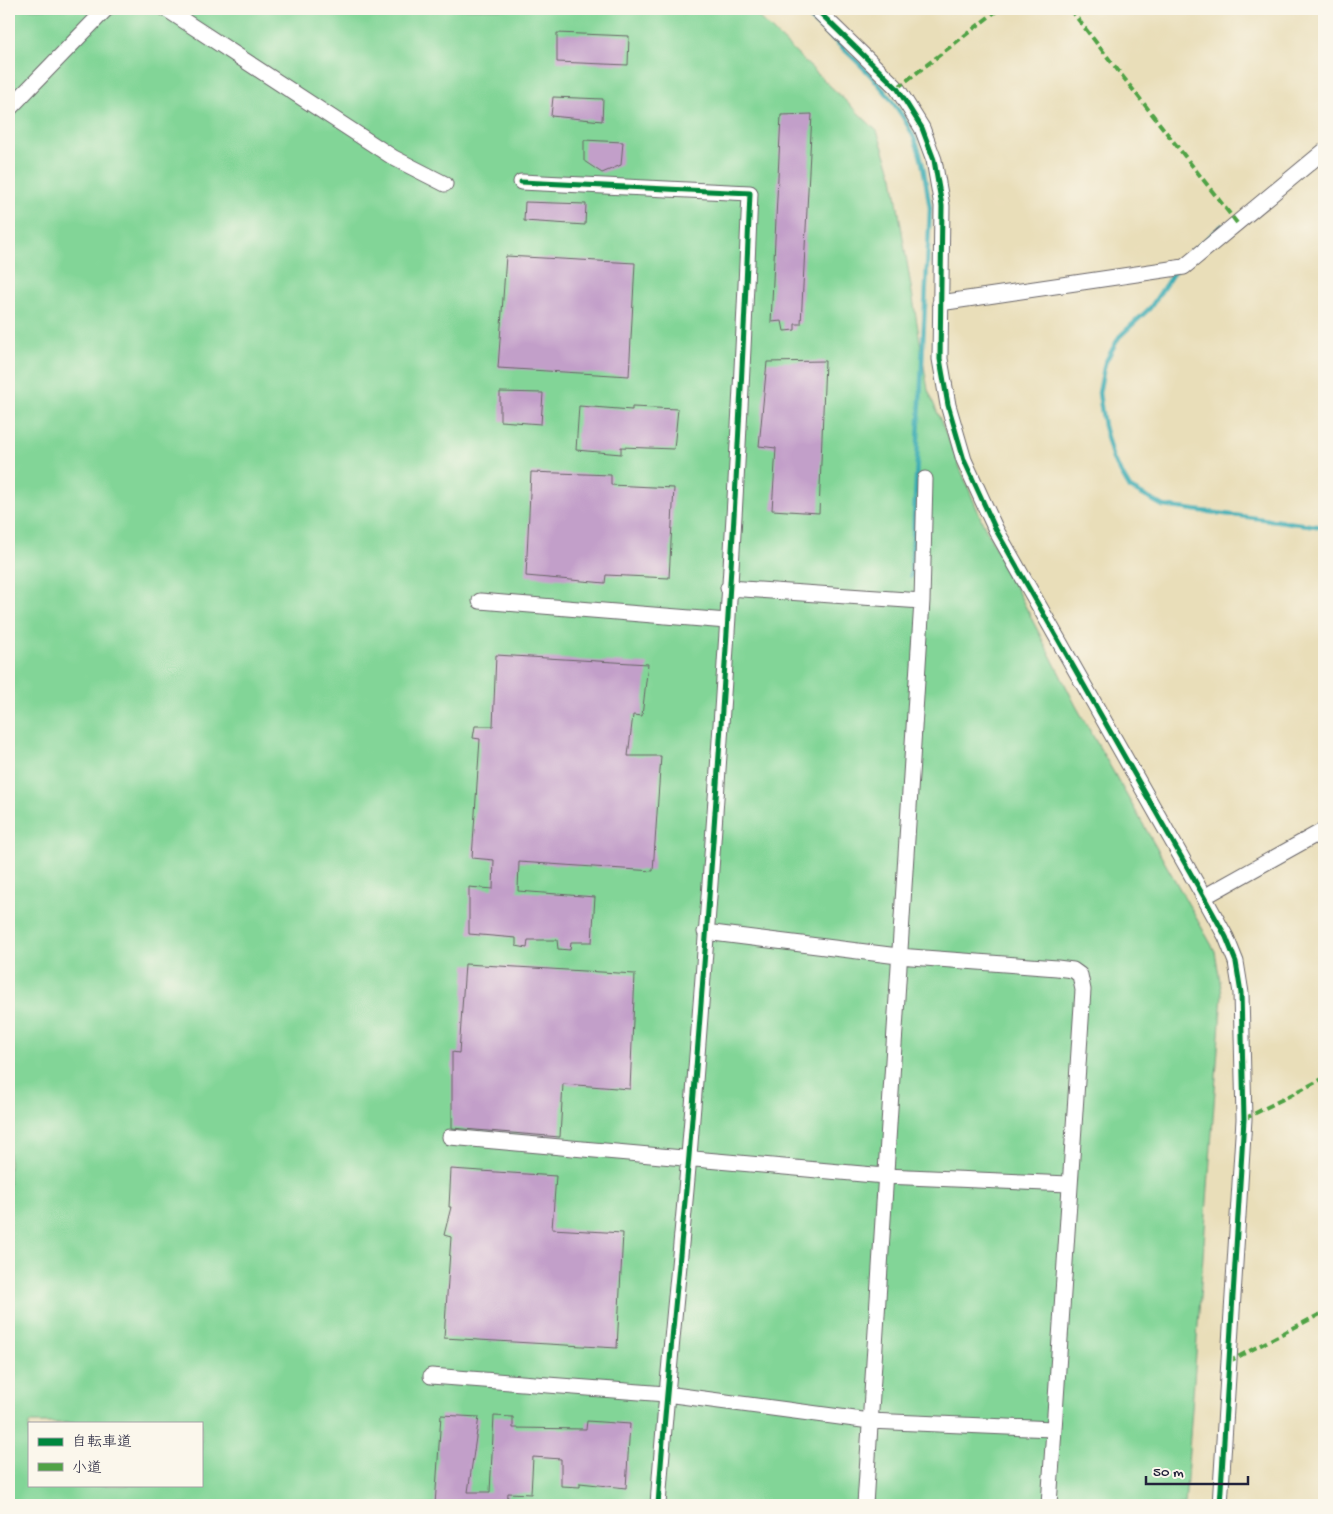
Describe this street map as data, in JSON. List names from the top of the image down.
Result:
{
  "legend": ["自転車道", "小道"],
  "scale_bar": "50 m"
}
